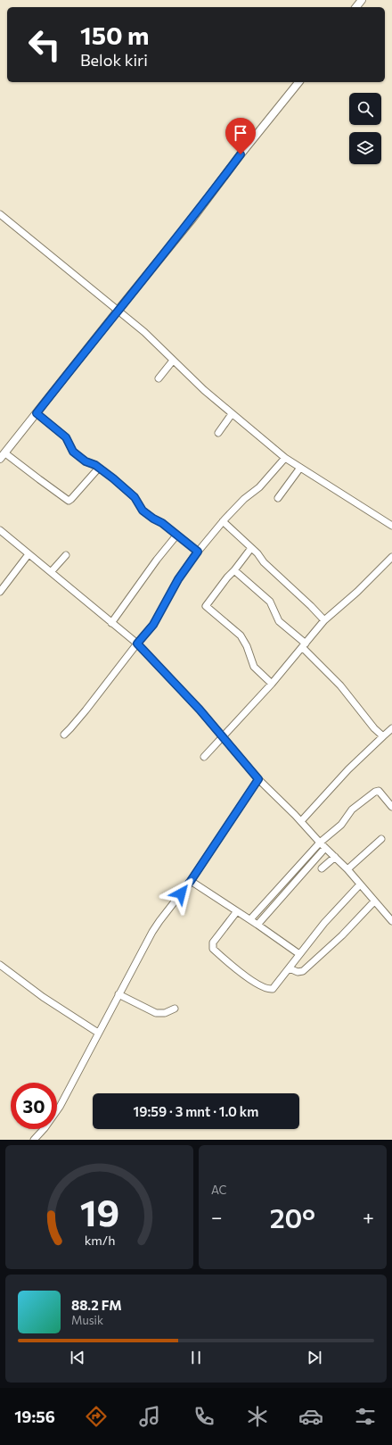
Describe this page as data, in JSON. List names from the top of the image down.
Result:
{
  "page": {
    "turn": ["150 m", "Belok kiri"],
    "limit": "30",
    "trip": "19:59 · 3 mnt · 1.0 km",
    "tile": "AC",
    "heat": ["−", "20°", "+"],
    "song": ["88.2 FM", "Musik"],
    "tabs": "19:56",
    "gauge": ["19", "km/h"]
  }
}
